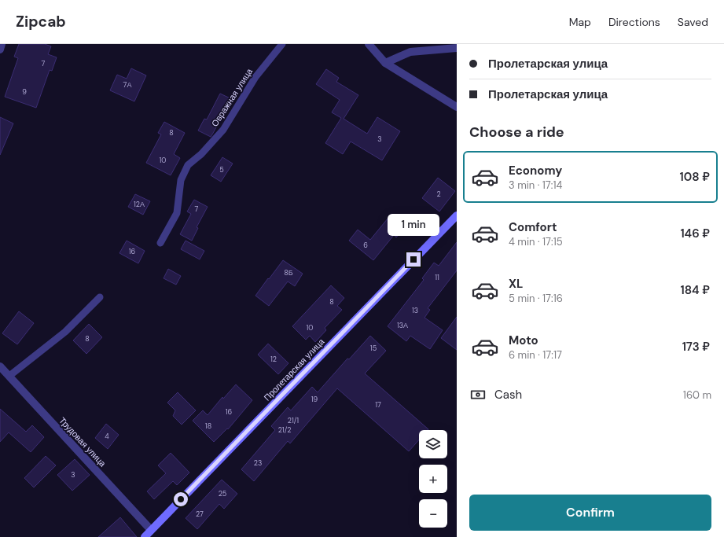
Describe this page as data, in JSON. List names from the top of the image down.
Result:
{
  "streets": {
    "street": ["Пролетарская улица", "Трудовая улица"],
    "lane": ["Овражная улица"]
  },
  "crossings": [
    ["Пролетарская улица", "Трудовая улица"]
  ],
  "house_numbers": [
    "7",
    "7А",
    "9",
    "8",
    "3",
    "10",
    "5",
    "2",
    "12А",
    "7",
    "6",
    "16",
    "8Б",
    "11",
    "8",
    "13",
    "13А",
    "10",
    "8",
    "15",
    "12",
    "19",
    "17",
    "16",
    "21/1",
    "18",
    "21/2",
    "4",
    "23",
    "3",
    "25",
    "27"
  ],
  "page": {
    "header": "Zipcab",
    "nav": ["Map", "Directions", "Saved"],
    "banner": ["Пролетарская улица", "Пролетарская улица"],
    "heading": "Choose a ride",
    "list": [
      {
        "name": "Economy",
        "note": "3 min · 17:14",
        "value": "108 ₽"
      },
      {
        "name": "Comfort",
        "note": "4 min · 17:15",
        "value": "146 ₽"
      },
      {
        "name": "XL",
        "note": "5 min · 17:16",
        "value": "184 ₽"
      },
      {
        "name": "Moto",
        "note": "6 min · 17:17",
        "value": "173 ₽"
      }
    ],
    "bubble": "1 min",
    "pay": ["Cash", "160 m"],
    "map_buttons": ["+", "−"],
    "buttons": "Confirm"
  }
}
